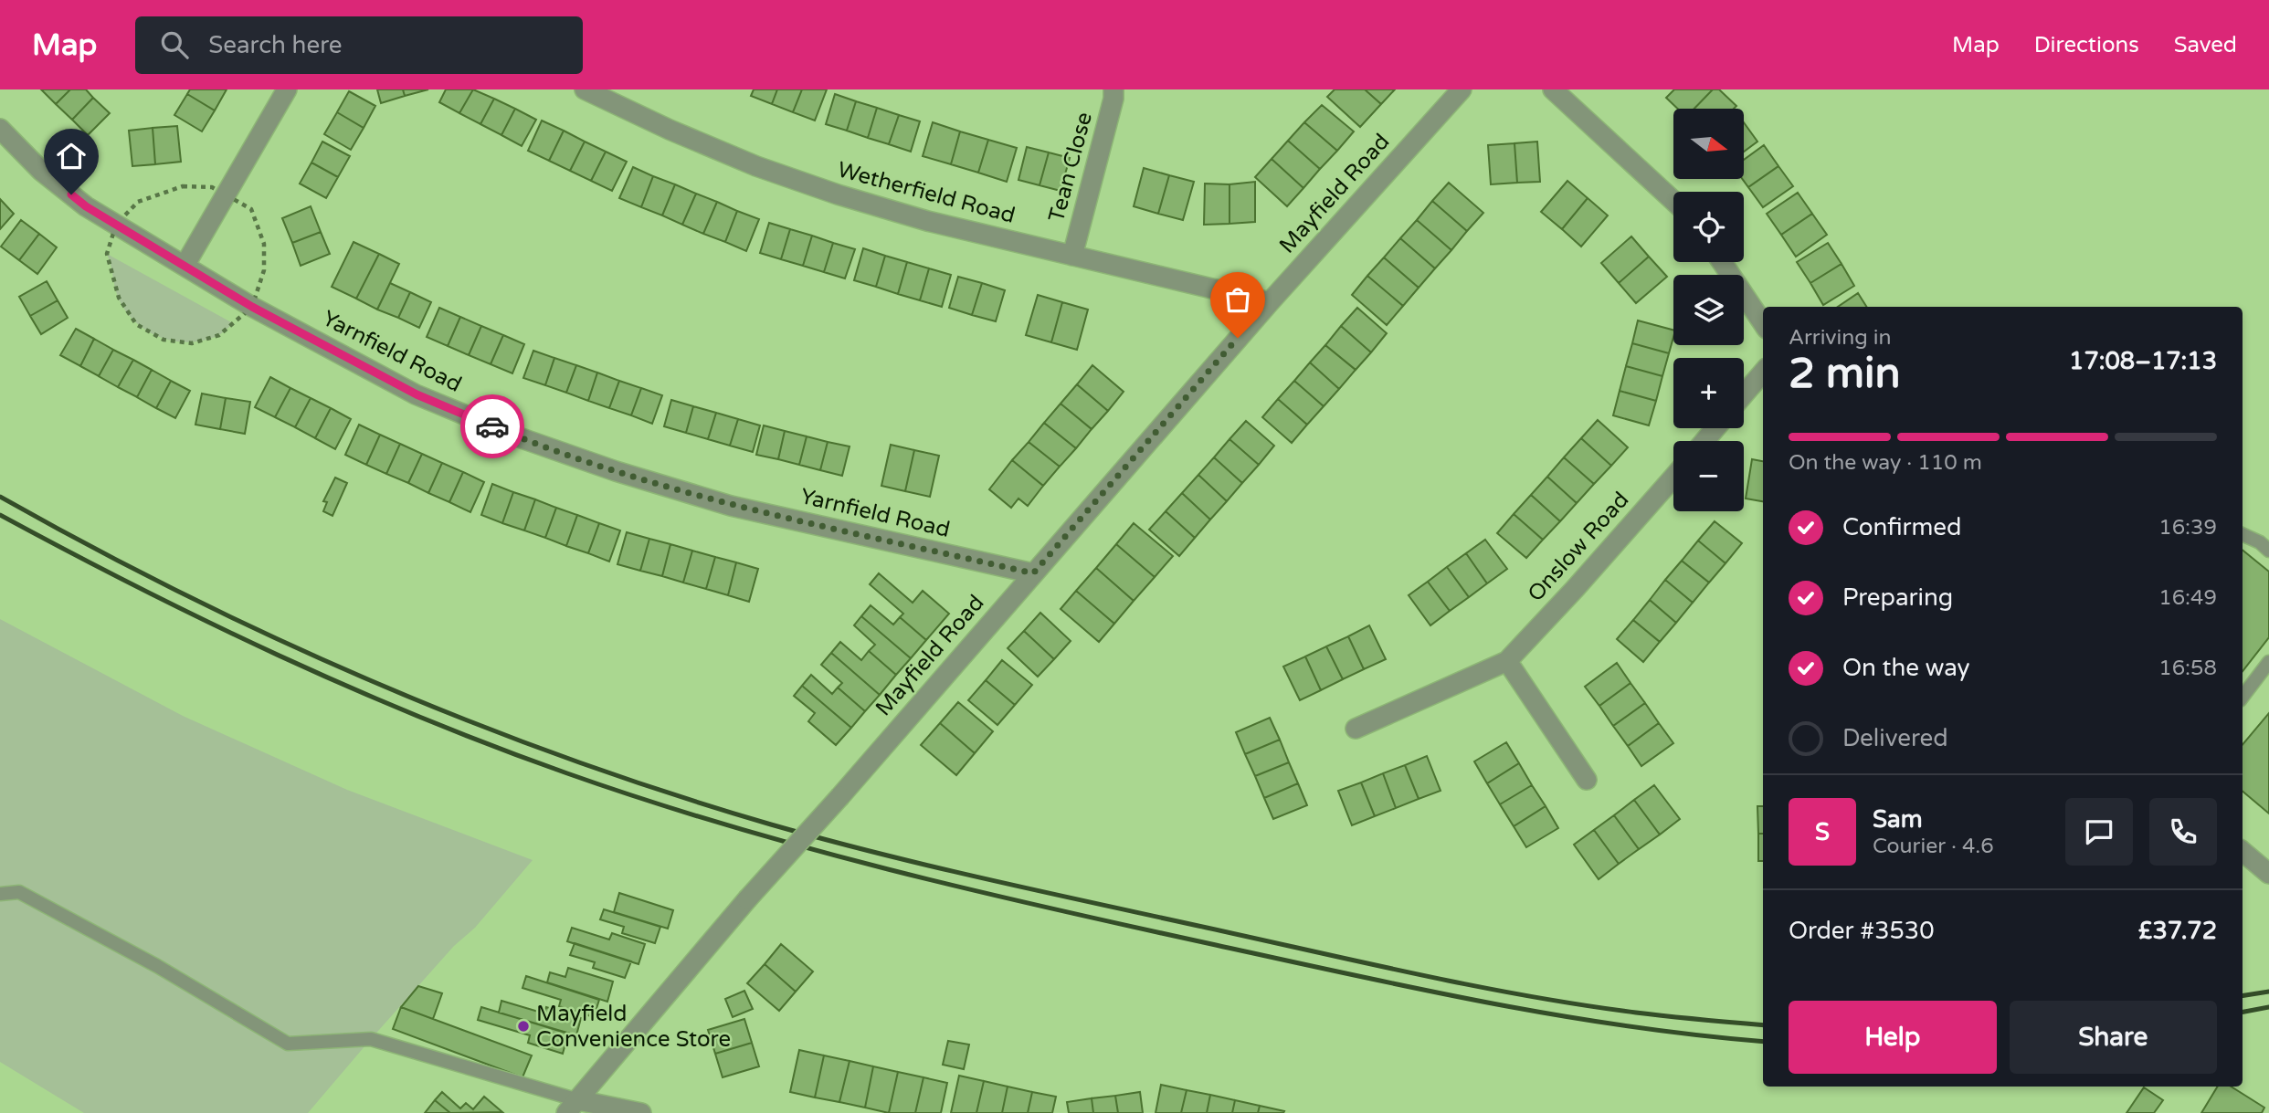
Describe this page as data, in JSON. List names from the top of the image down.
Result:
{
  "streets": {
    "street": [
      "Tean Close",
      "Wetherfield Road",
      "Mayfield Road",
      "Yarnfield Road",
      "Onslow Road"
    ]
  },
  "crossings": [
    ["Tean Close", "Wetherfield Road"],
    ["Wetherfield Road", "Mayfield Road"],
    ["Mayfield Road", "Yarnfield Road"]
  ],
  "places": ["Mayfield Convenience Store"],
  "north": "right",
  "page": {
    "header": "Map",
    "search": "Search here",
    "nav": ["Map", "Directions", "Saved"],
    "map_buttons": ["+", "−"],
    "heading": ["2 min", "Arriving in", "17:08–17:13"],
    "panel": [
      "Sam",
      "Courier · 4.6",
      "Order #3530",
      "£37.72"
    ],
    "bar": "On the way · 110 m",
    "list": [
      ["Confirmed", "16:39"],
      ["Preparing", "16:49"],
      ["On the way", "16:58"],
      "Delivered"
    ],
    "round": "S",
    "buttons": ["Help", "Share"]
  }
}
